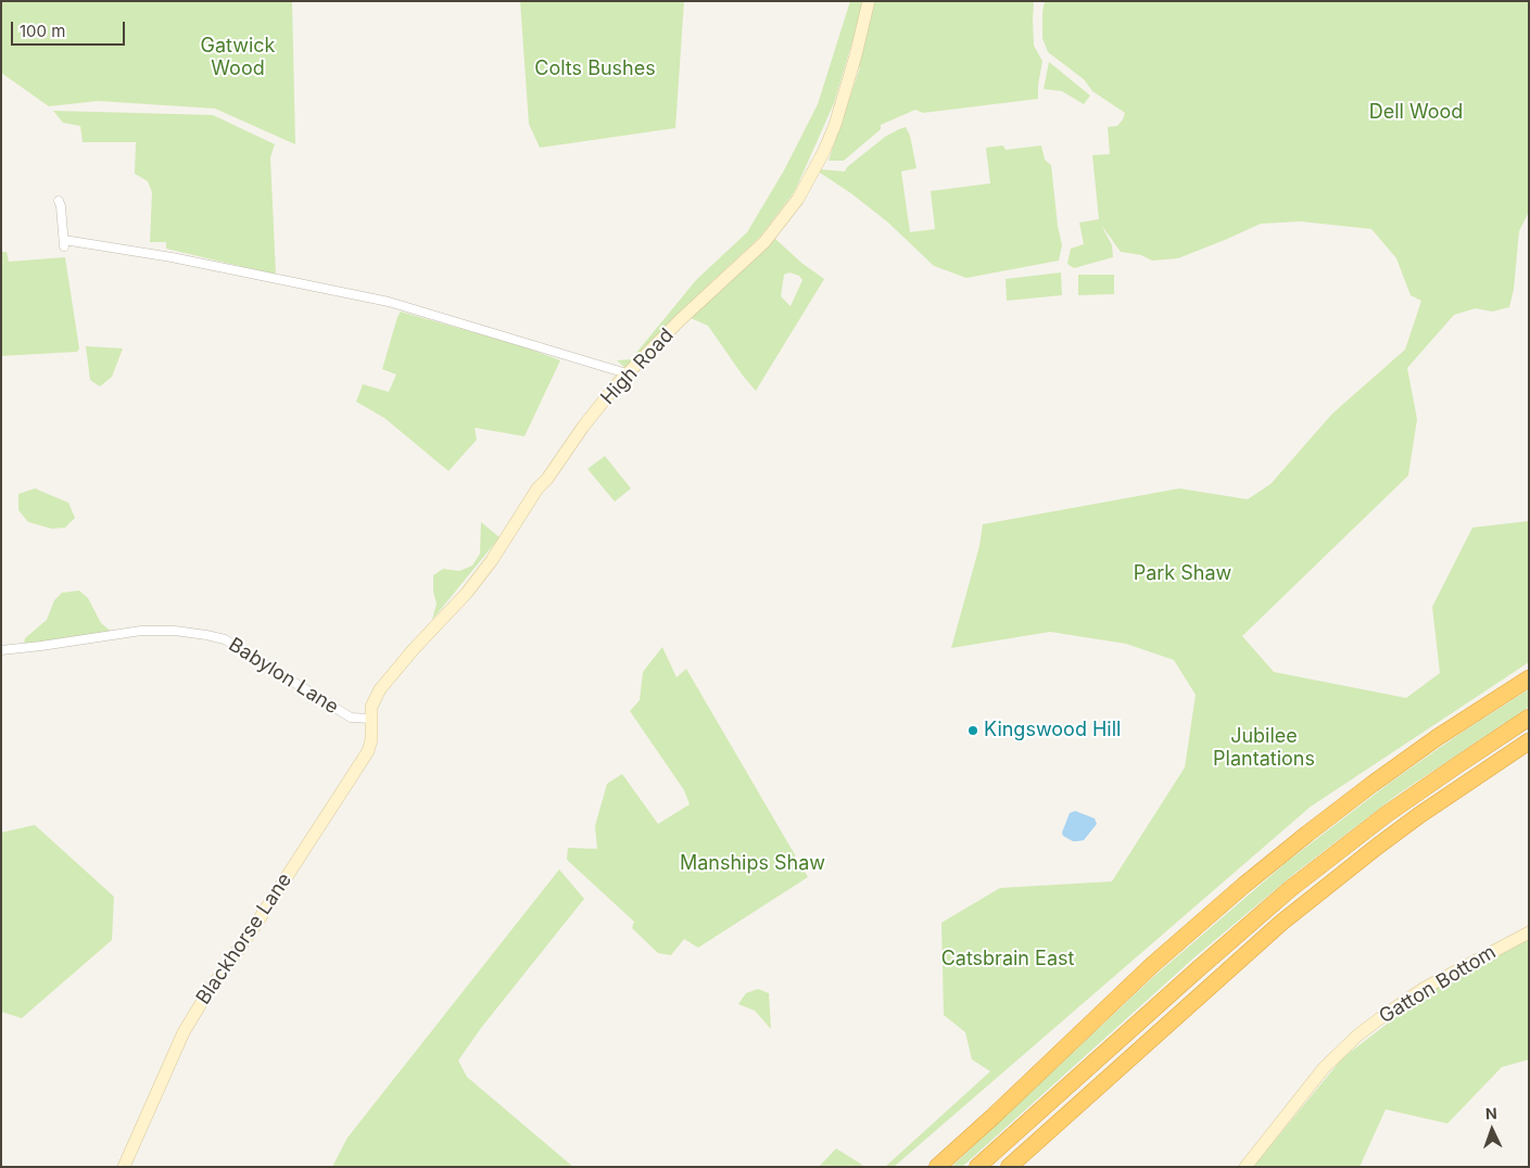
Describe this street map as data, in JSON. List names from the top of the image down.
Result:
{
  "streets": {
    "street": [
      "High Road",
      "Babylon Lane",
      "Blackhorse Lane",
      "Gatton Bottom"
    ]
  },
  "crossings": [
    ["High Road", "Babylon Lane"],
    ["High Road", "Blackhorse Lane"],
    ["Babylon Lane", "Blackhorse Lane"]
  ],
  "parks": [
    "Gatwick Wood",
    "Colts Bushes",
    "Dell Wood",
    "Park Shaw",
    "Jubilee Plantations",
    "Manships Shaw",
    "Catsbrain East"
  ],
  "places": ["Kingswood Hill"],
  "scale_bar": "100 m",
  "north": "top"
}
